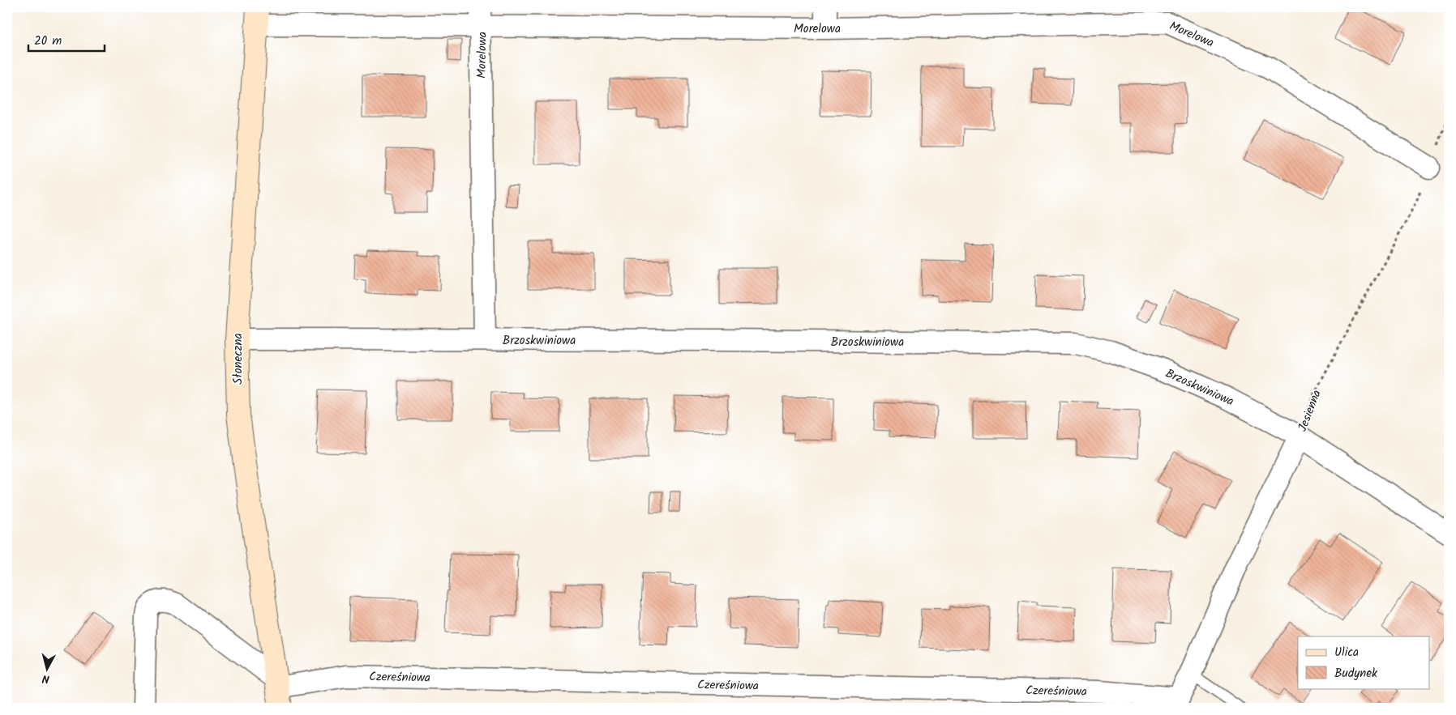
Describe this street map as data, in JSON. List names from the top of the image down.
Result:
{
  "streets": {
    "street": [
      "Morelowa",
      "Brzoskwiniowa",
      "Słoneczna",
      "Jesienna",
      "Czereśniowa"
    ]
  },
  "crossings": [
    ["Morelowa", "Brzoskwiniowa"],
    ["Morelowa", "Jesienna"],
    ["Brzoskwiniowa", "Słoneczna"],
    ["Brzoskwiniowa", "Jesienna"],
    ["Słoneczna", "Czereśniowa"],
    ["Jesienna", "Czereśniowa"]
  ],
  "legend": ["Ulica", "Budynek"],
  "scale_bar": "20 m",
  "north": "bottom"
}
